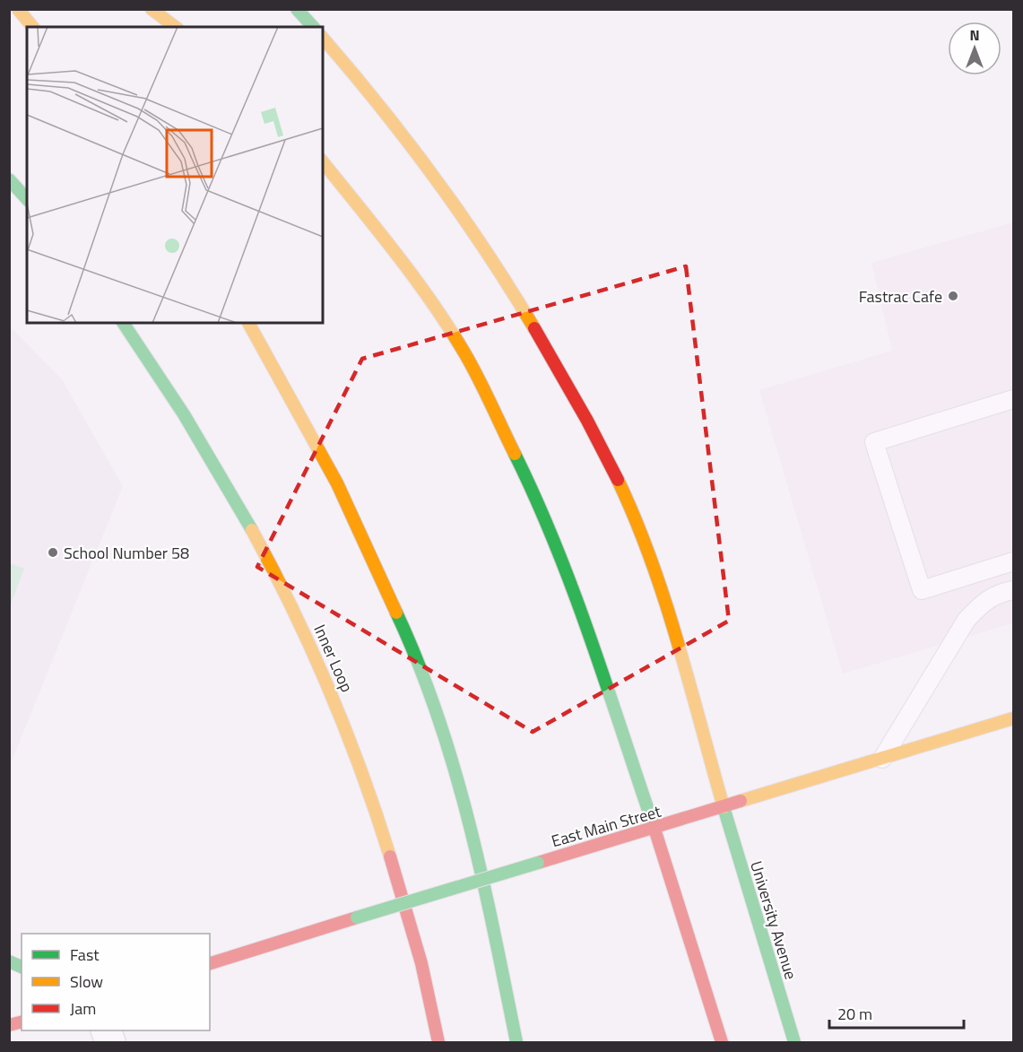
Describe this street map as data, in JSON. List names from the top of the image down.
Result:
{
  "streets": {
    "main road": ["Inner Loop", "East Main Street", "University Avenue"]
  },
  "crossings": [
    ["East Main Street", "University Avenue"]
  ],
  "places": ["Fastrac Cafe", "School Number 58"],
  "legend": ["Fast", "Slow", "Jam"],
  "scale_bar": "20 m",
  "north": "top"
}
